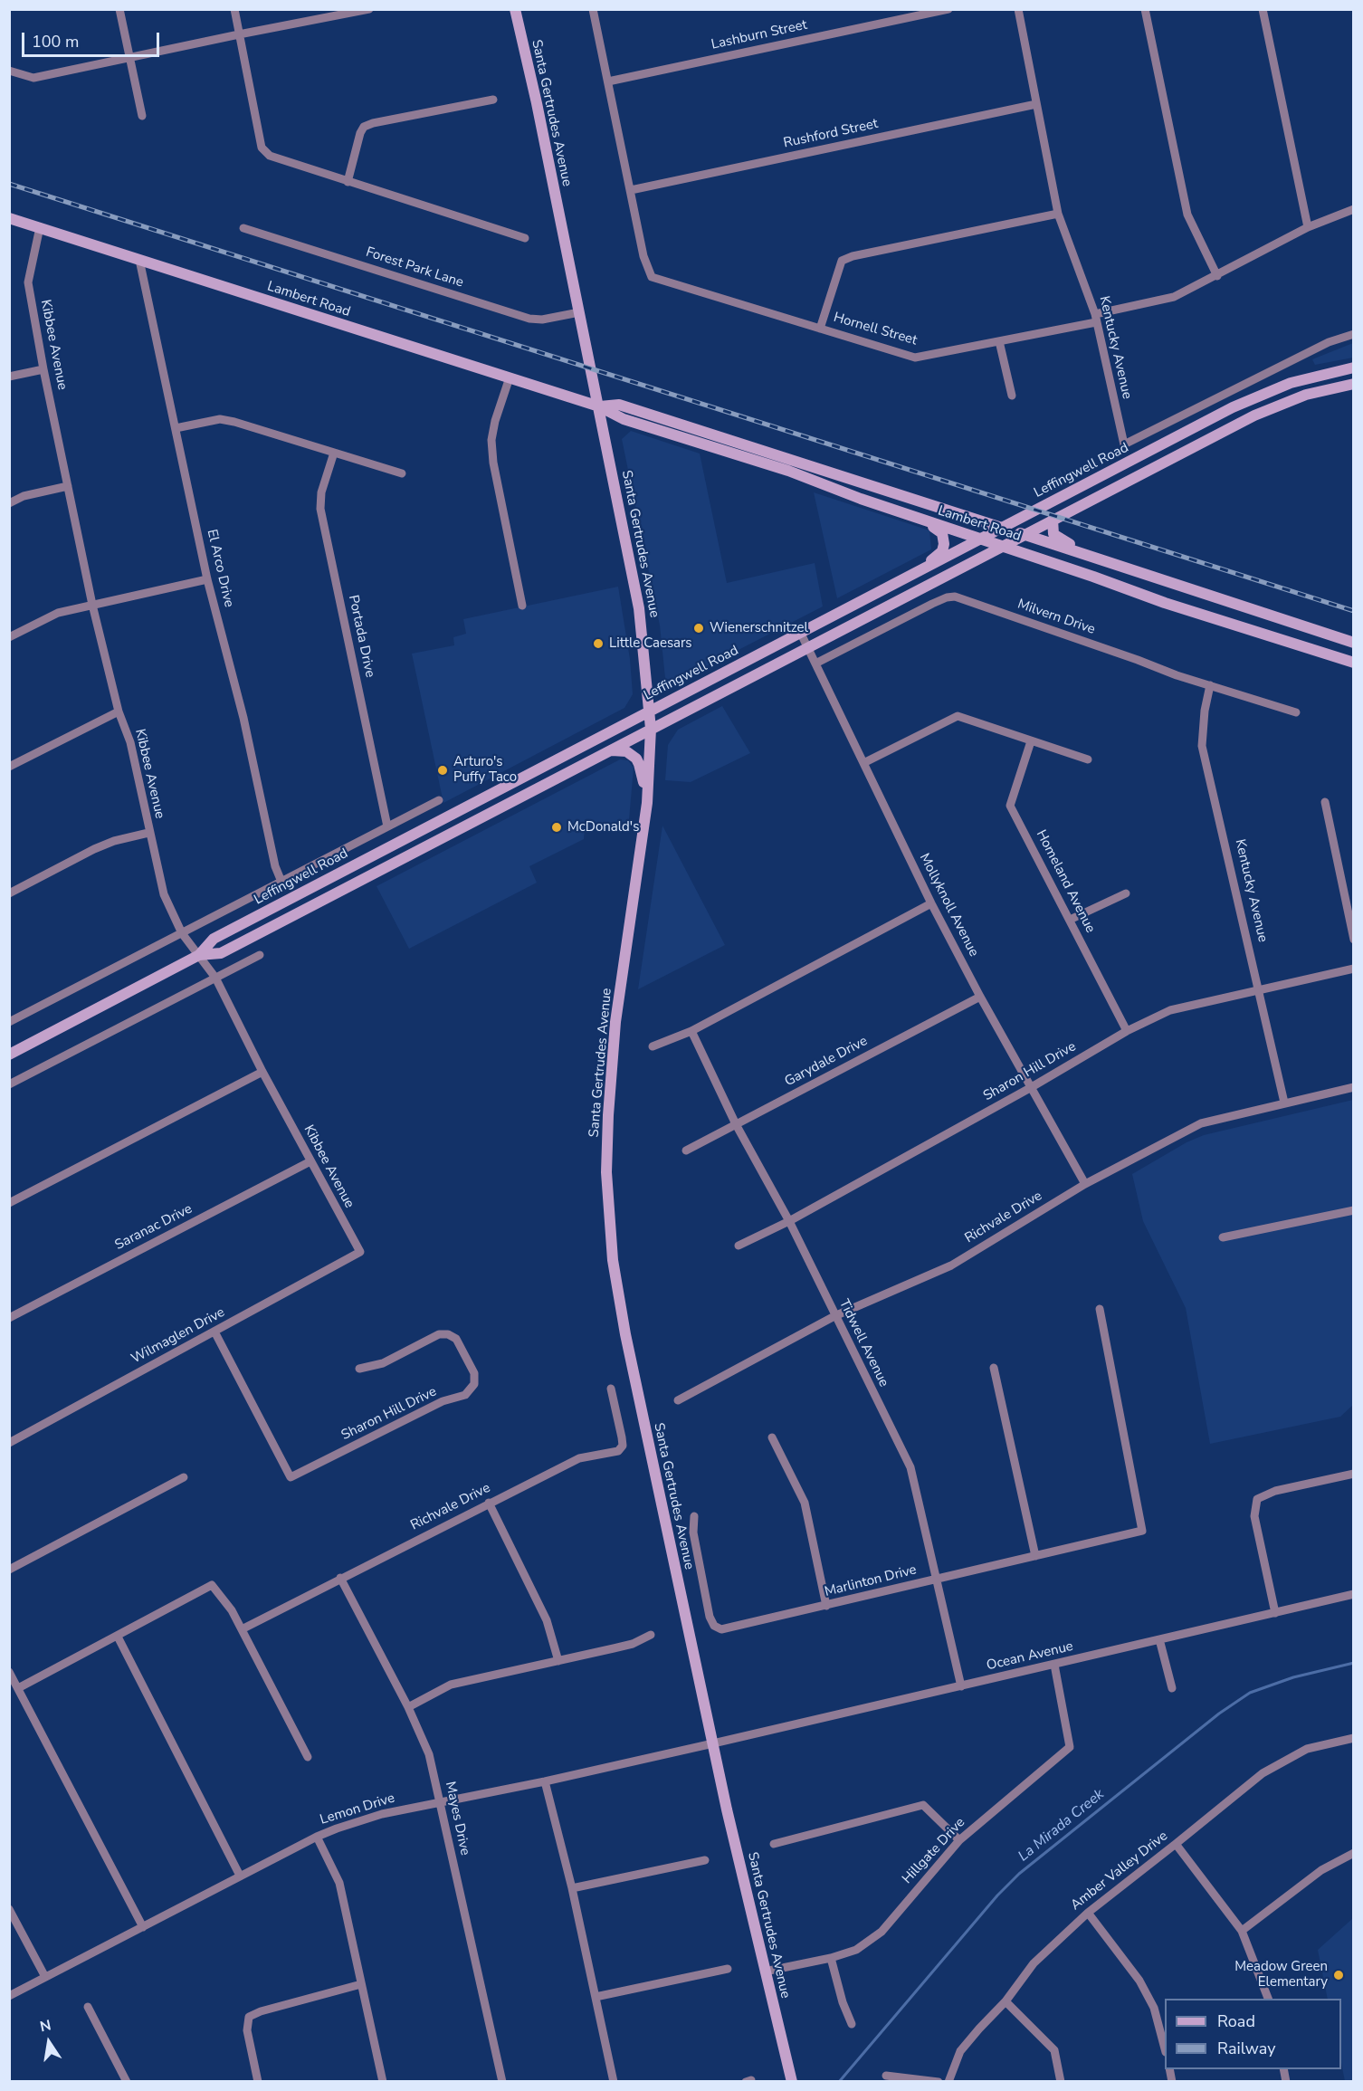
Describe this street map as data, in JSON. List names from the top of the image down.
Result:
{
  "streets": {
    "main road": ["Santa Gertrudes Avenue", "Lambert Road", "Leffingwell Road"],
    "street": [
      "Lashburn Street",
      "Rushford Street",
      "Forest Park Lane",
      "Hornell Street",
      "Kibbee Avenue",
      "Kentucky Avenue",
      "El Arco Drive",
      "Milvern Drive",
      "Portada Drive",
      "Homeland Avenue",
      "Mollyknoll Avenue",
      "Garydale Drive",
      "Sharon Hill Drive",
      "Richvale Drive",
      "Saranac Drive",
      "Wilmaglen Drive",
      "Tidwell Avenue",
      "Marlinton Drive",
      "Ocean Avenue",
      "Lemon Drive",
      "Mayes Drive",
      "Hillgate Drive",
      "Amber Valley Drive"
    ]
  },
  "crossings": [
    ["Santa Gertrudes Avenue", "Forest Park Lane"],
    ["Santa Gertrudes Avenue", "Lambert Road"],
    ["Santa Gertrudes Avenue", "Leffingwell Road"],
    ["Santa Gertrudes Avenue", "Ocean Avenue"],
    ["Santa Gertrudes Avenue", "Lemon Drive"],
    ["Santa Gertrudes Avenue", "Hillgate Drive"],
    ["Rushford Street", "Hornell Street"],
    ["Rushford Street", "Kentucky Avenue"],
    ["Lambert Road", "Kibbee Avenue"],
    ["Lambert Road", "Leffingwell Road"],
    ["Lambert Road", "El Arco Drive"],
    ["Hornell Street", "Kentucky Avenue"],
    ["Kibbee Avenue", "Leffingwell Road"],
    ["Kibbee Avenue", "Saranac Drive"],
    ["Kibbee Avenue", "Wilmaglen Drive"],
    ["Kentucky Avenue", "Milvern Drive"],
    ["Kentucky Avenue", "Sharon Hill Drive"],
    ["Kentucky Avenue", "Richvale Drive"],
    ["Leffingwell Road", "El Arco Drive"],
    ["Leffingwell Road", "Portada Drive"],
    ["Leffingwell Road", "Mollyknoll Avenue"],
    ["Milvern Drive", "Mollyknoll Avenue"],
    ["Homeland Avenue", "Sharon Hill Drive"],
    ["Mollyknoll Avenue", "Garydale Drive"],
    ["Mollyknoll Avenue", "Sharon Hill Drive"],
    ["Mollyknoll Avenue", "Richvale Drive"],
    ["Garydale Drive", "Tidwell Avenue"],
    ["Sharon Hill Drive", "Wilmaglen Drive"],
    ["Sharon Hill Drive", "Tidwell Avenue"],
    ["Richvale Drive", "Tidwell Avenue"],
    ["Richvale Drive", "Mayes Drive"],
    ["Tidwell Avenue", "Marlinton Drive"],
    ["Tidwell Avenue", "Ocean Avenue"],
    ["Ocean Avenue", "Lemon Drive"],
    ["Ocean Avenue", "Hillgate Drive"],
    ["Lemon Drive", "Mayes Drive"]
  ],
  "water": ["La Mirada Creek"],
  "places": [
    "Wienerschnitzel",
    "Little Caesars",
    "Arturo's Puffy Taco",
    "McDonald's",
    "Meadow Green Elementary"
  ],
  "legend": ["Road", "Railway"],
  "scale_bar": "100 m",
  "north": "top"
}
